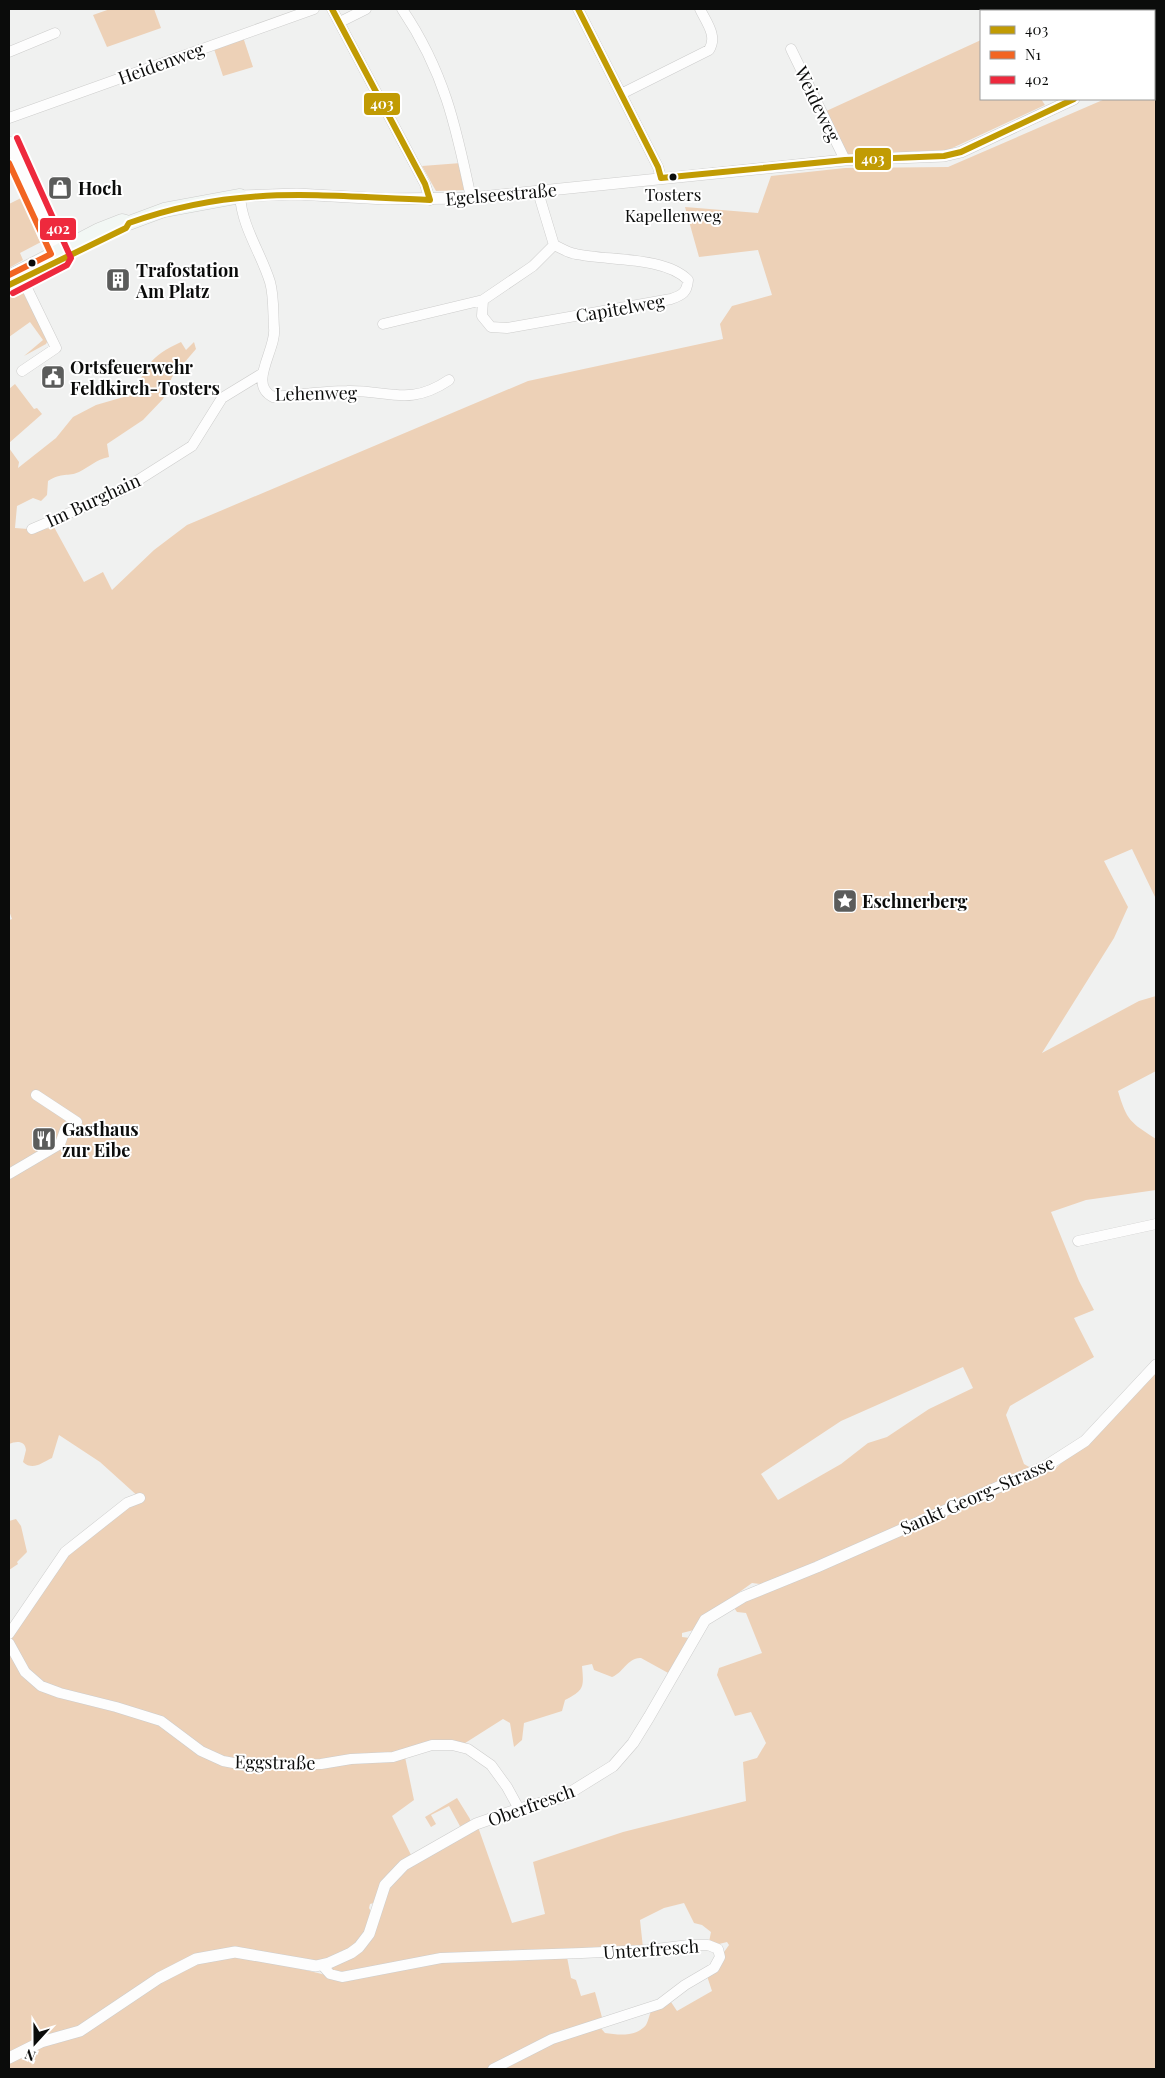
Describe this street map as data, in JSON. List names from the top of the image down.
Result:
{
  "streets": {
    "main road": ["Egelseestraße"],
    "street": [
      "Heidenweg",
      "Weideweg",
      "Capitelweg",
      "Lehenweg",
      "Im Burghain",
      "Sankt Georg-Strasse",
      "Eggstraße",
      "Oberfresch",
      "Unterfresch"
    ]
  },
  "crossings": [
    ["Weideweg", "Egelseestraße"],
    ["Egelseestraße", "Lehenweg"],
    ["Lehenweg", "Im Burghain"],
    ["Sankt Georg-Strasse", "Oberfresch"],
    ["Eggstraße", "Oberfresch"],
    ["Oberfresch", "Unterfresch"]
  ],
  "places": {
    "other": ["Tosters Kapellenweg"],
    "shop": ["Hoch"],
    "building": ["Trafostation Am Platz"],
    "public building": ["Ortsfeuerwehr Feldkirch-Tosters"],
    "place": ["Eschnerberg"],
    "restaurant": ["Gasthaus zur Eibe"]
  },
  "lines": ["transit line 403", "transit line 402", "transit line N1"],
  "legend": ["403", "N1", "402"],
  "north": "bottom"
}
